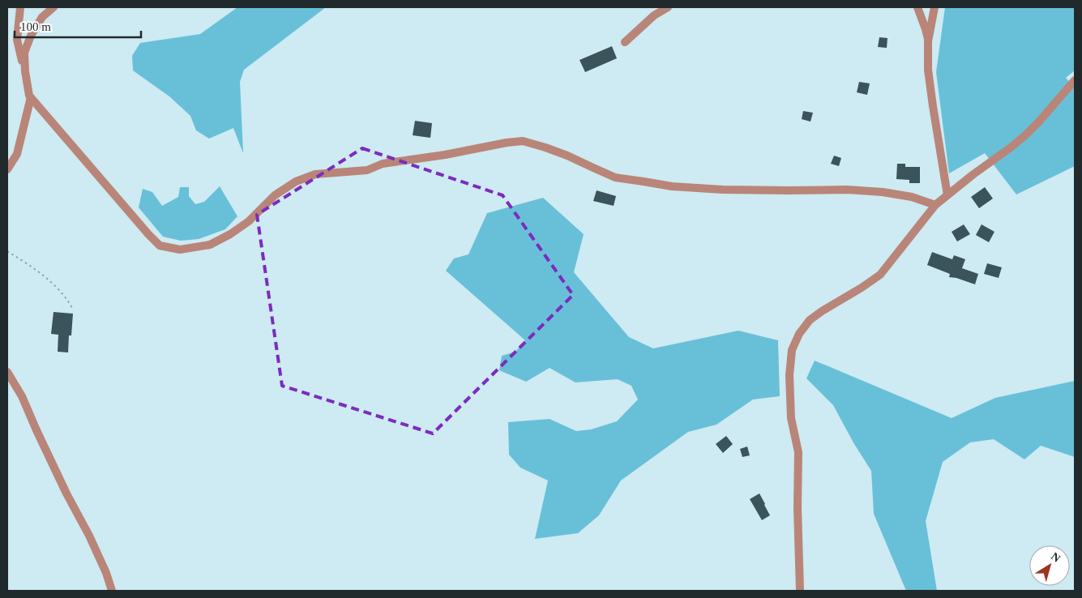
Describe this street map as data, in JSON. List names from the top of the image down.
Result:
{
  "scale_bar": "100 m",
  "north": "top right"
}
